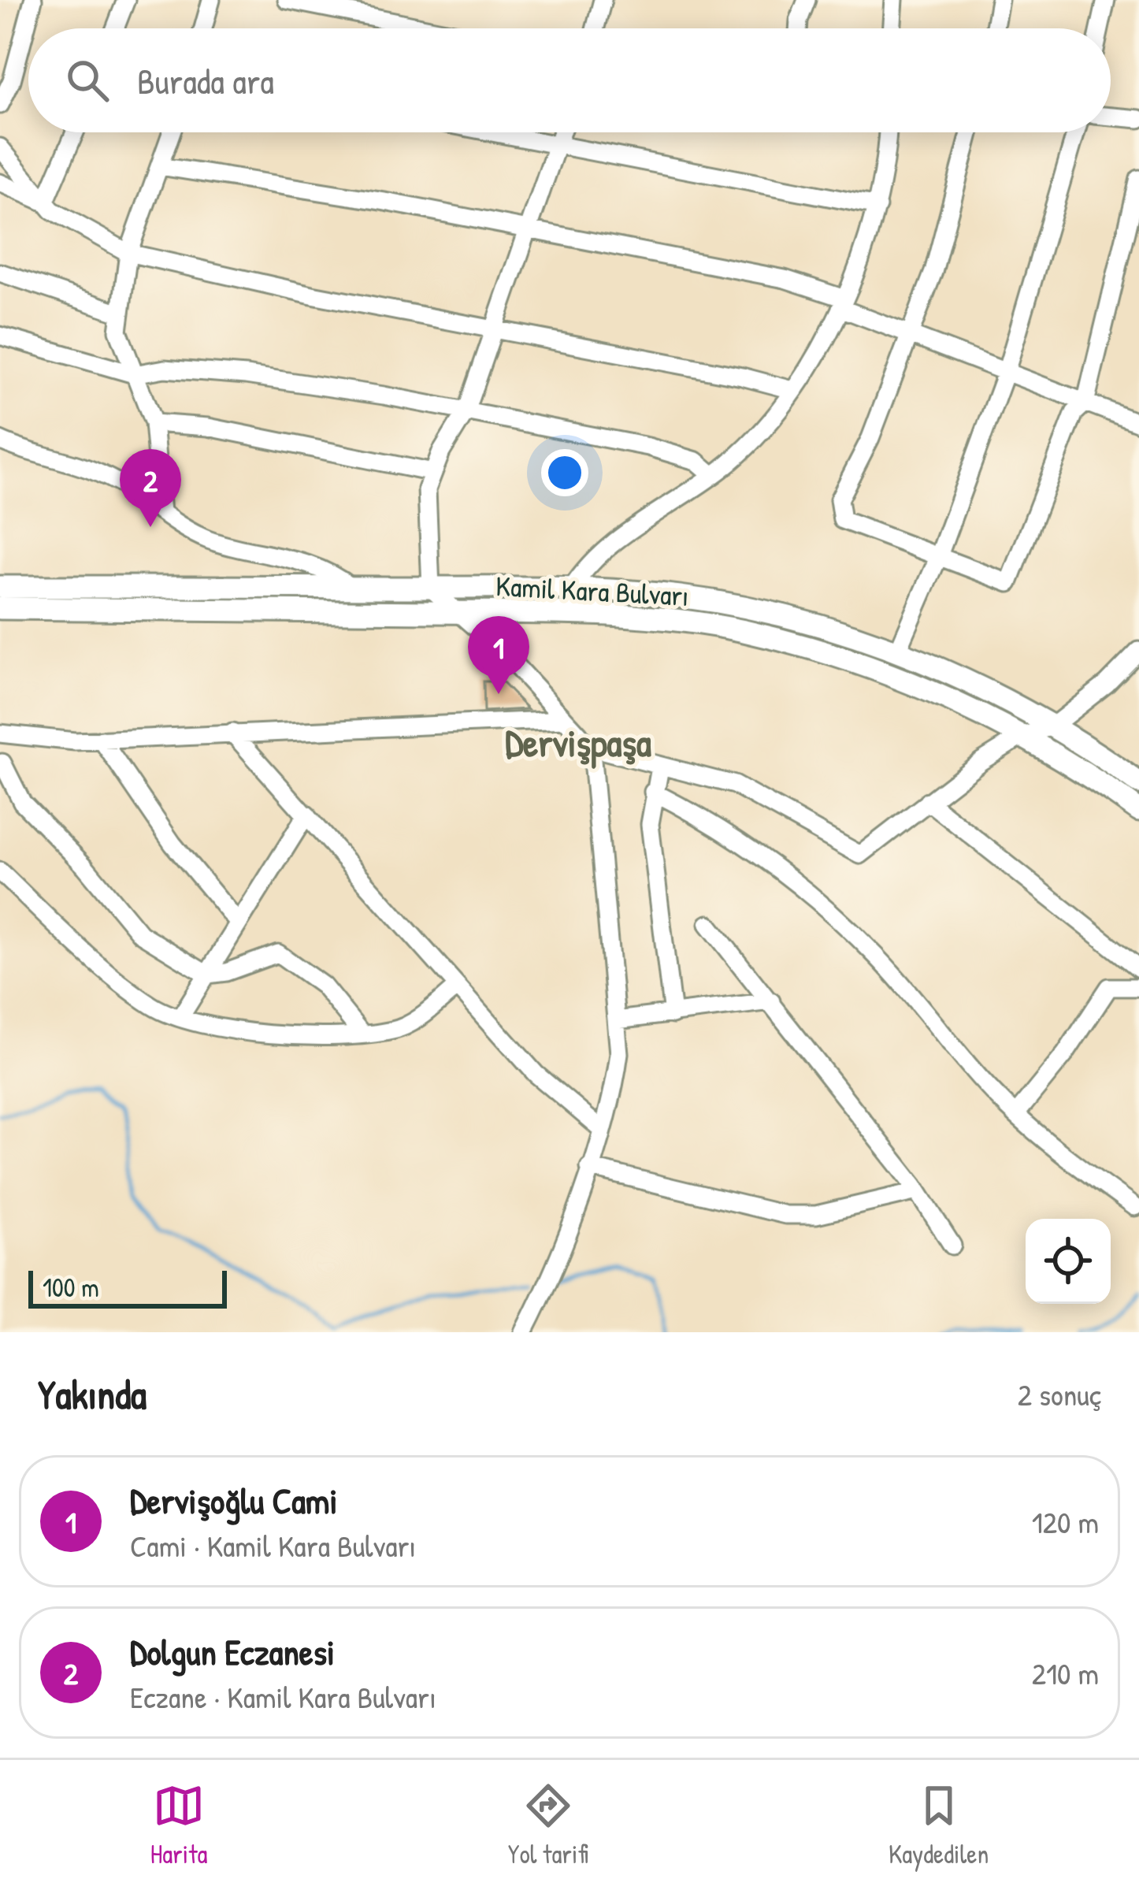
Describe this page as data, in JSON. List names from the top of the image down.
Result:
{
  "streets": {
    "main road": ["Kamil Kara Bulvarı"]
  },
  "districts": ["Dervişpaşa"],
  "scale_bar": "100 m",
  "page": {
    "search": "Burada ara",
    "pins": ["2", "1"],
    "scale": "100 m",
    "heading": ["Yakında", "2 sonuç"],
    "list": [
      {
        "mark": "1",
        "name": "Dervişoğlu Cami",
        "note": "Cami · Kamil Kara Bulvarı",
        "value": "120 m"
      },
      {
        "mark": "2",
        "name": "Dolgun Eczanesi",
        "note": "Eczane · Kamil Kara Bulvarı",
        "value": "210 m"
      }
    ],
    "nav": ["Harita", "Yol tarifi", "Kaydedilen"]
  }
}
